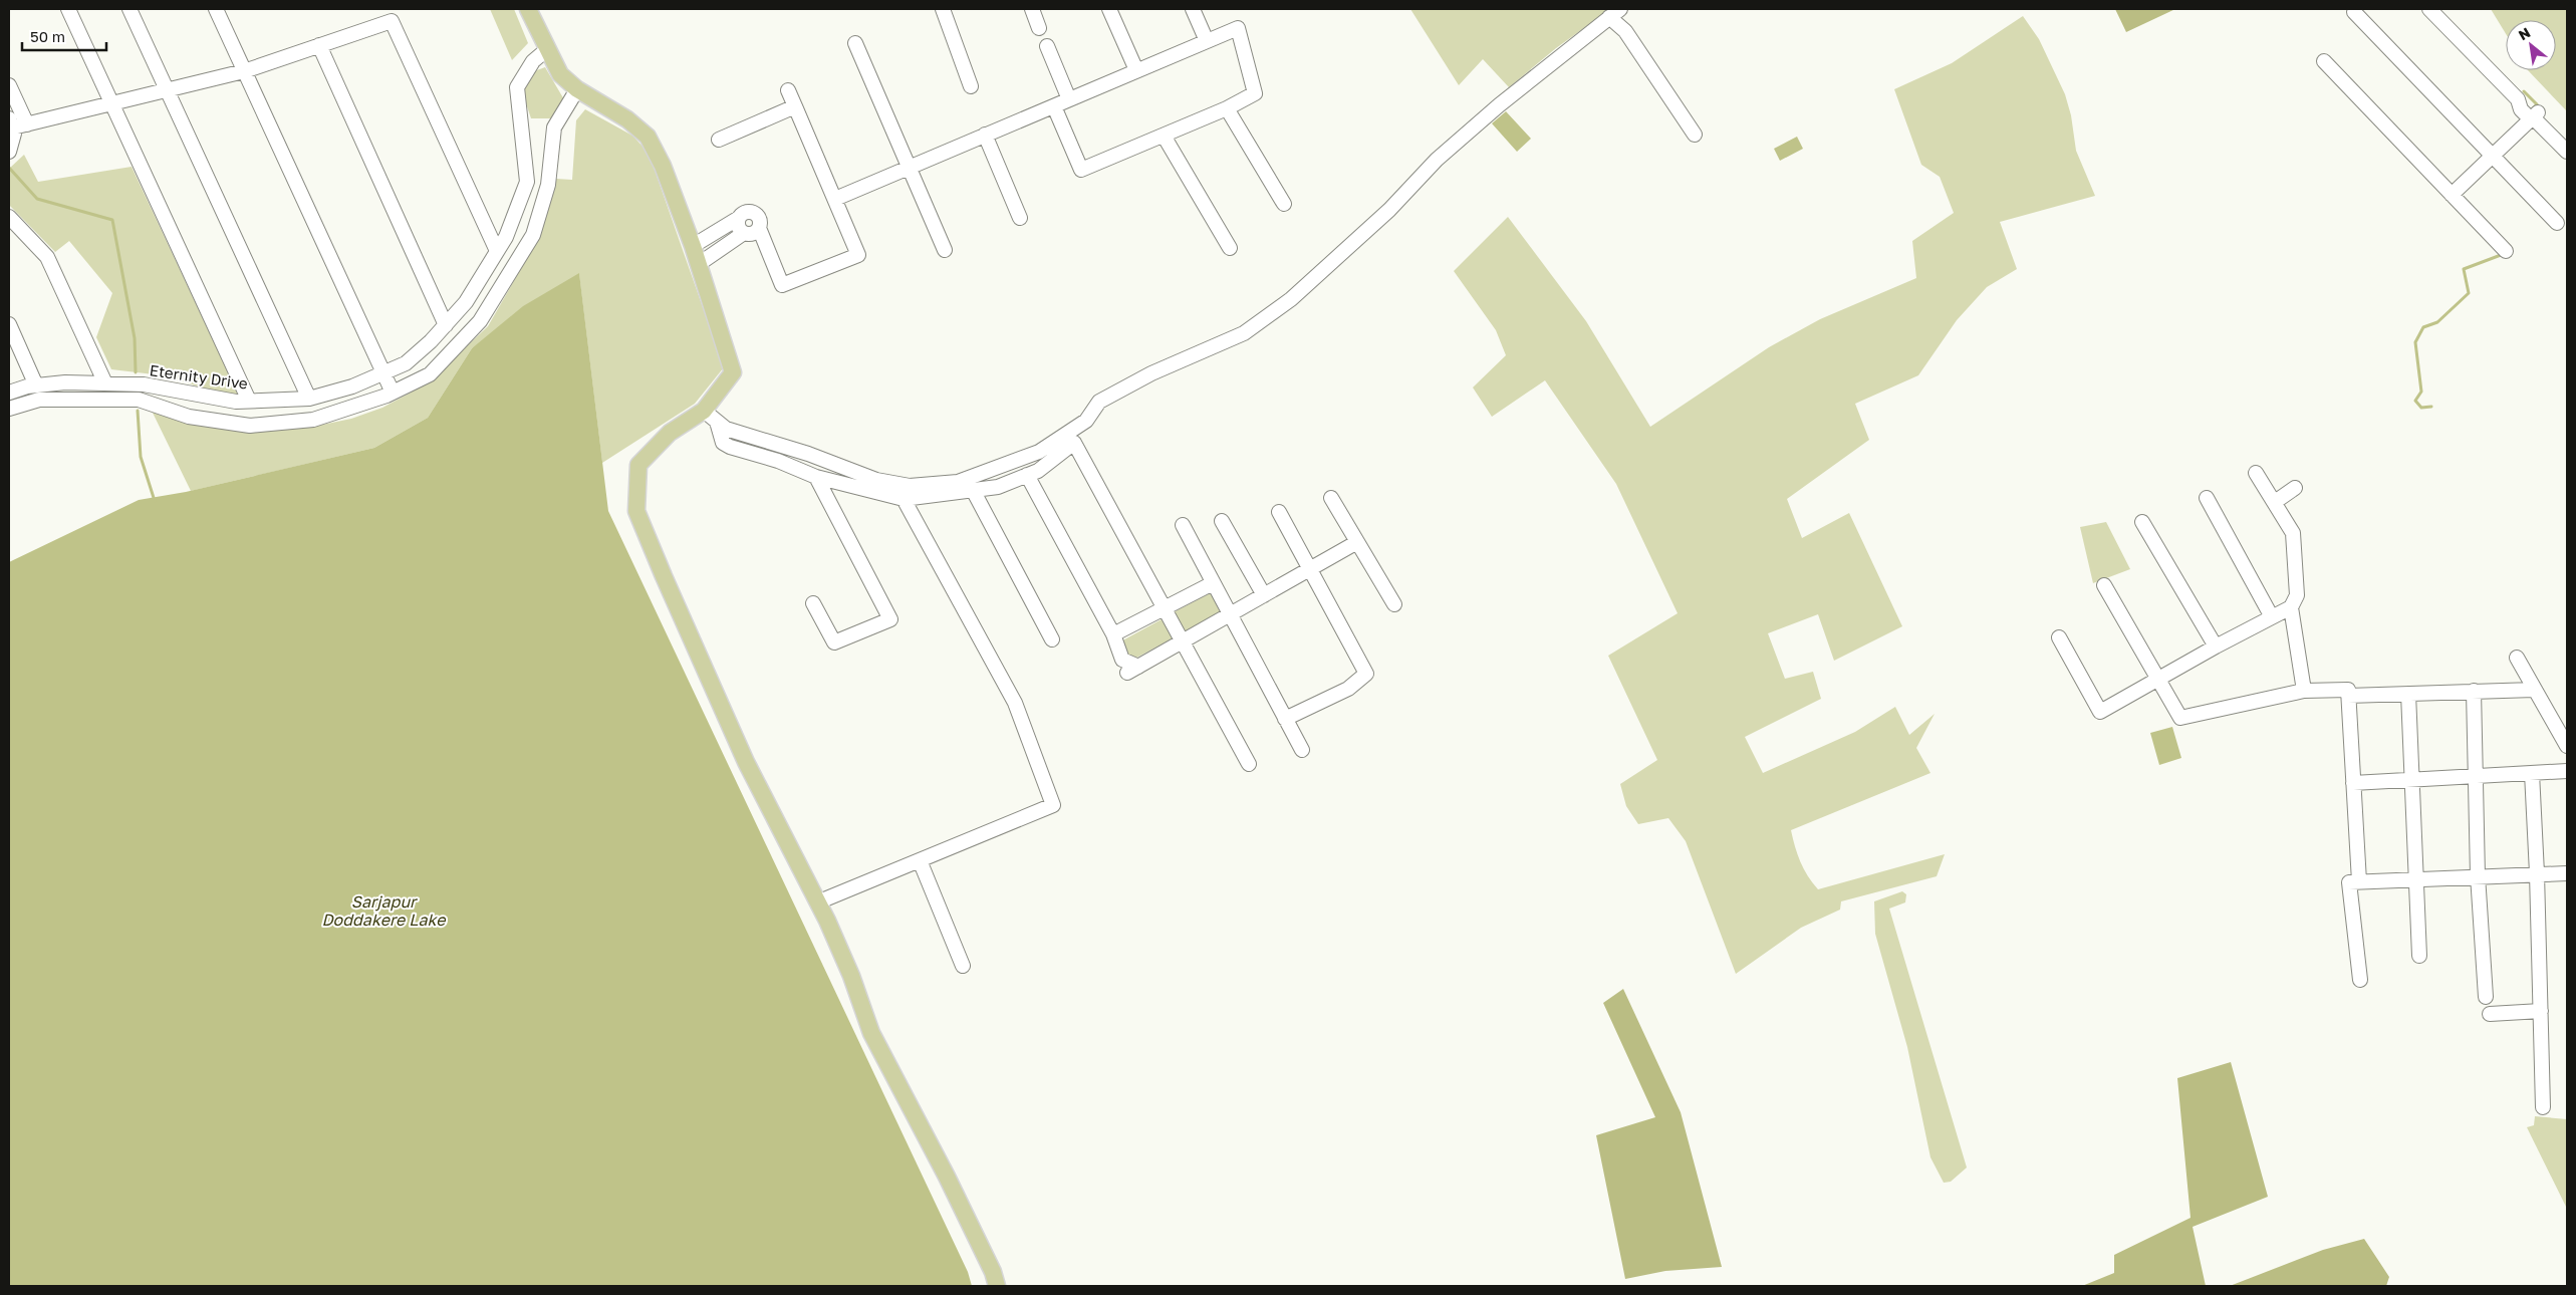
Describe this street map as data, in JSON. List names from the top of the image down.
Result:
{
  "streets": {
    "street": ["Eternity Drive"]
  },
  "water": ["Sarjapur Doddakere Lake"],
  "scale_bar": "50 m",
  "north": "top left"
}
